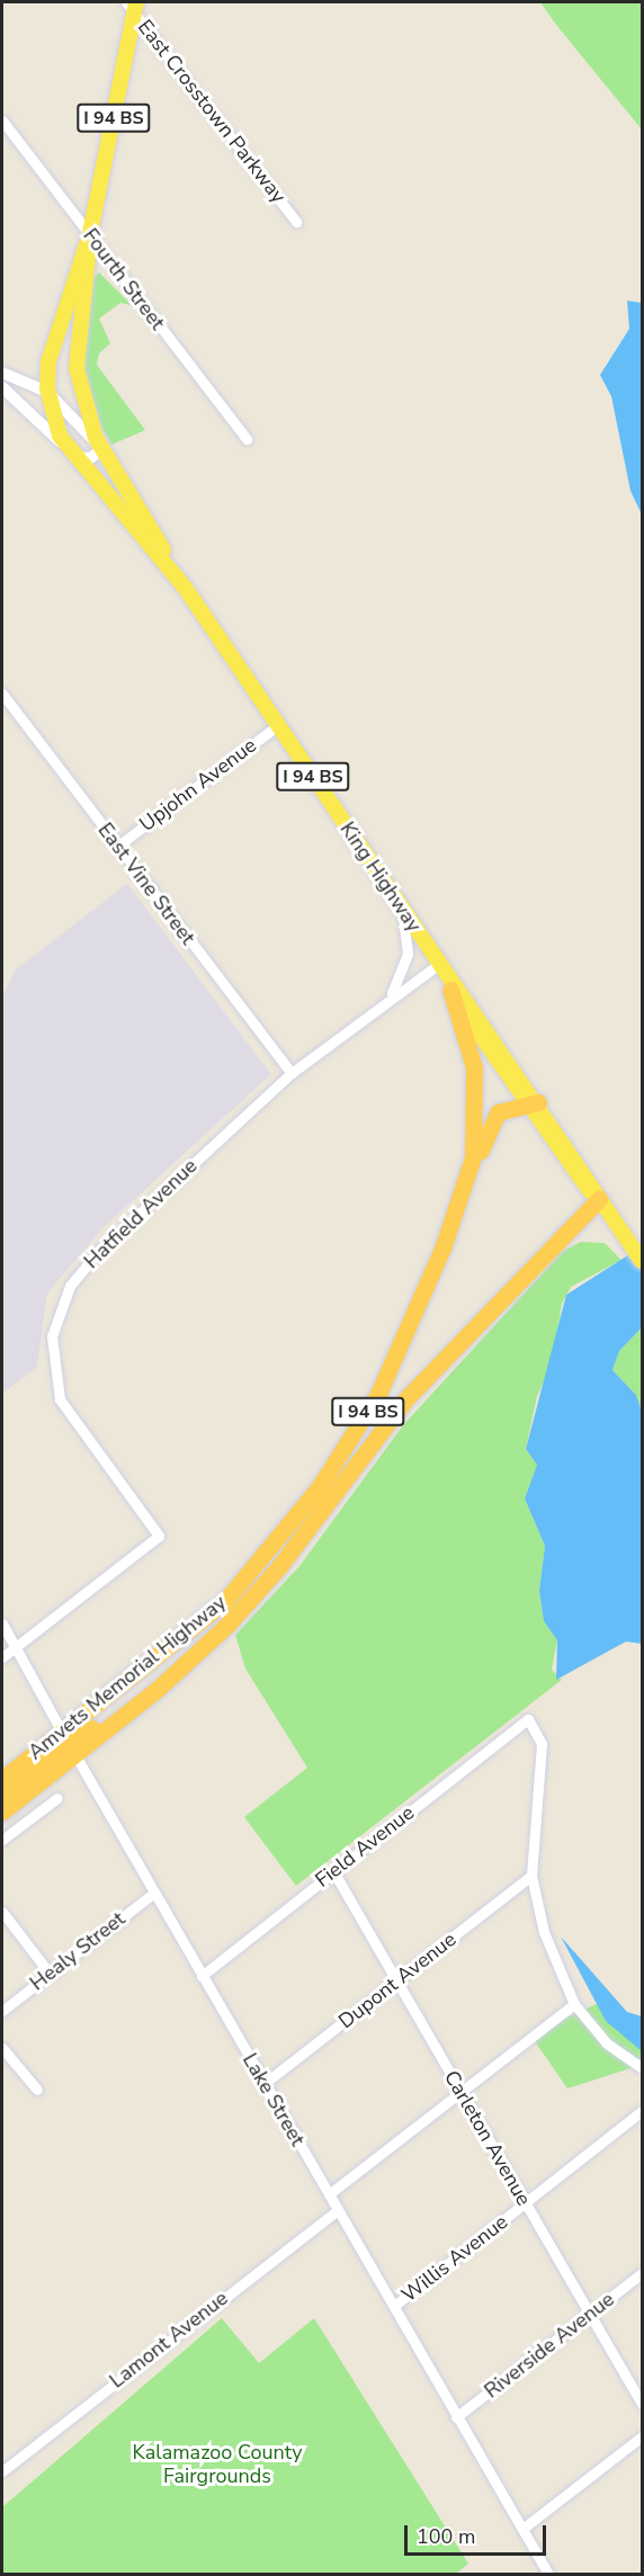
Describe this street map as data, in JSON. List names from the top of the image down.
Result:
{
  "streets": {
    "highway": ["I 94 BS", "Amvets Memorial Highway"],
    "main road": ["King Highway"],
    "street": [
      "East Crosstown Parkway",
      "Fourth Street",
      "Upjohn Avenue",
      "East Vine Street",
      "Hatfield Avenue",
      "Field Avenue",
      "Healy Street",
      "Dupont Avenue",
      "Lake Street",
      "Carleton Avenue",
      "Willis Avenue",
      "Lamont Avenue",
      "Riverside Avenue"
    ]
  },
  "crossings": [
    ["East Crosstown Parkway", "King Highway"],
    ["I 94 BS", "King Highway"],
    ["I 94 BS", "Amvets Memorial Highway"],
    ["Fourth Street", "King Highway"],
    ["Upjohn Avenue", "King Highway"],
    ["Upjohn Avenue", "East Vine Street"],
    ["King Highway", "Hatfield Avenue"],
    ["King Highway", "Amvets Memorial Highway"],
    ["East Vine Street", "Hatfield Avenue"],
    ["Hatfield Avenue", "Lake Street"],
    ["Amvets Memorial Highway", "Lake Street"],
    ["Field Avenue", "Dupont Avenue"],
    ["Field Avenue", "Lake Street"],
    ["Field Avenue", "Carleton Avenue"],
    ["Healy Street", "Lake Street"],
    ["Dupont Avenue", "Lake Street"],
    ["Dupont Avenue", "Carleton Avenue"],
    ["Lake Street", "Willis Avenue"],
    ["Lake Street", "Lamont Avenue"],
    ["Lake Street", "Riverside Avenue"],
    ["Carleton Avenue", "Willis Avenue"],
    ["Carleton Avenue", "Riverside Avenue"]
  ],
  "parks": ["Kalamazoo County Fairgrounds"],
  "scale_bar": "100 m"
}
